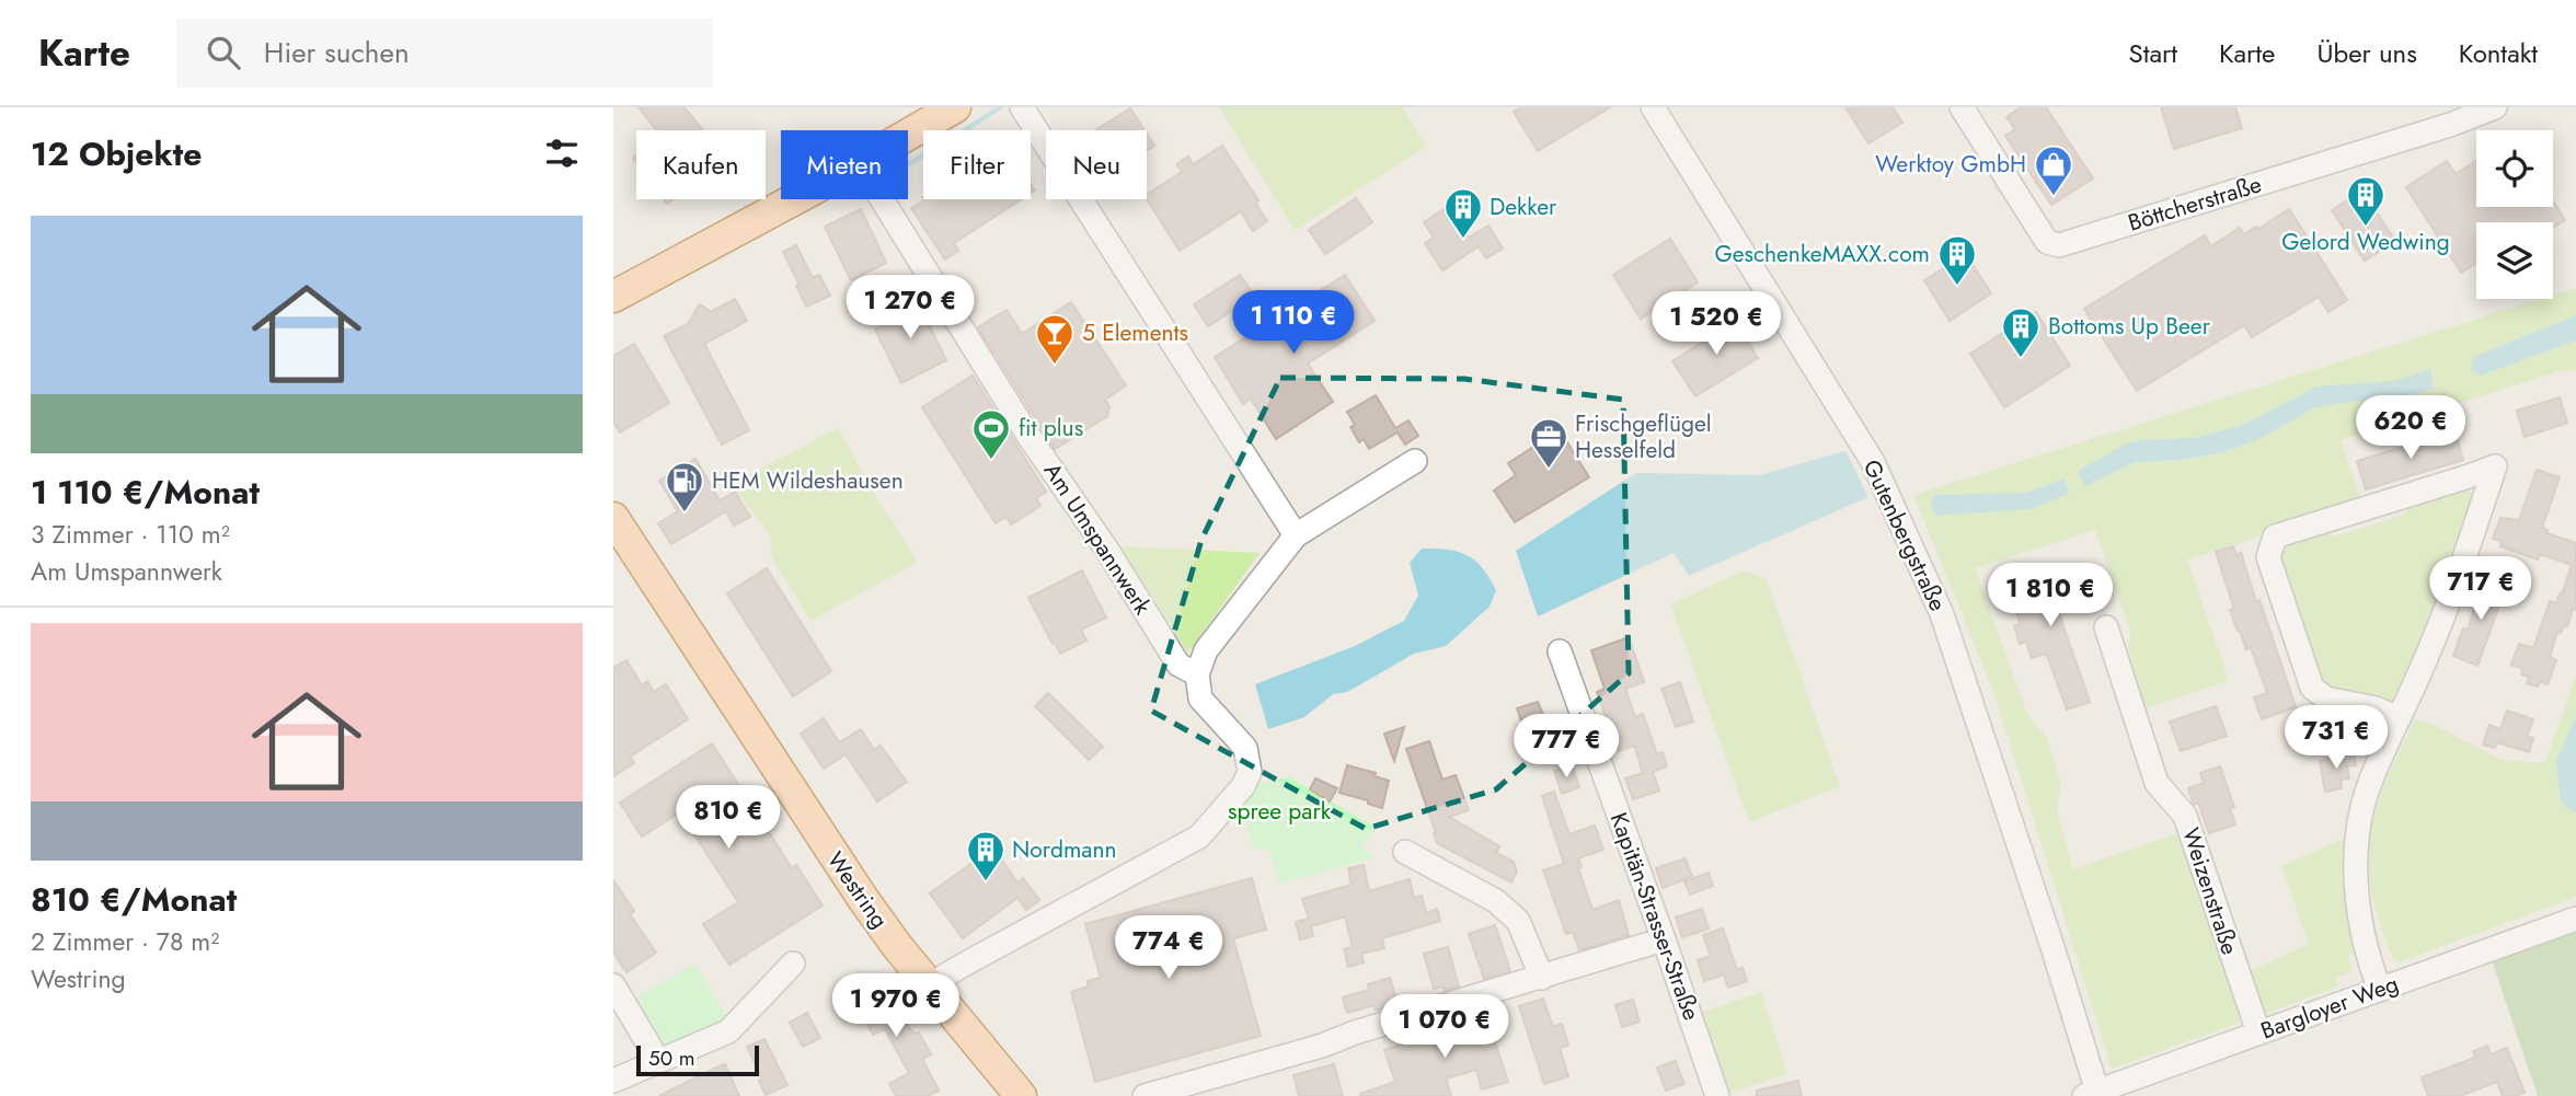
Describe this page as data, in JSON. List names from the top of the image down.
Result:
{
  "streets": {
    "main road": ["Westring"],
    "street": [
      "Böttcherstraße",
      "Gutenbergstraße",
      "Am Umspannwerk",
      "Weizenstraße",
      "Kapitän-Strasser-Straße",
      "Bargloyer Weg"
    ]
  },
  "crossings": [
    ["Gutenbergstraße", "Bargloyer Weg"],
    ["Am Umspannwerk", "Westring"],
    ["Weizenstraße", "Bargloyer Weg"]
  ],
  "parks": ["spree park"],
  "places": {
    "shop": ["Werktoy GmbH"],
    "building": [
      "Gelord Wedwing",
      "Dekker",
      "GeschenkeMAXX.com",
      "Bottoms Up Beer",
      "Nordmann"
    ],
    "bar": ["5 Elements"],
    "sports": ["fit plus"],
    "office": ["Frischgeflügel Hesselfeld"],
    "fuel station": ["HEM Wildeshausen"]
  },
  "scale_bar": "50 m",
  "page": {
    "header": "Karte",
    "search": "Hier suchen",
    "nav": [
      "Start",
      "Karte",
      "Über uns",
      "Kontakt"
    ],
    "heading": "12 Objekte",
    "chip": [
      "Kaufen",
      "Mieten",
      "Filter",
      "Neu"
    ],
    "list": [
      {
        "name": "1 110 €/Monat",
        "note": "3 Zimmer · 110 m² · Am Umspannwerk"
      },
      {
        "name": "810 €/Monat",
        "note": "2 Zimmer · 78 m² · Westring"
      }
    ],
    "price": [
      "1 270 €",
      "1 110 €",
      "1 520 €",
      "620 €",
      "717 €",
      "1 810 €",
      "731 €",
      "777 €",
      "810 €",
      "774 €",
      "1 970 €",
      "1 070 €"
    ],
    "scale": "50 m"
  }
}
